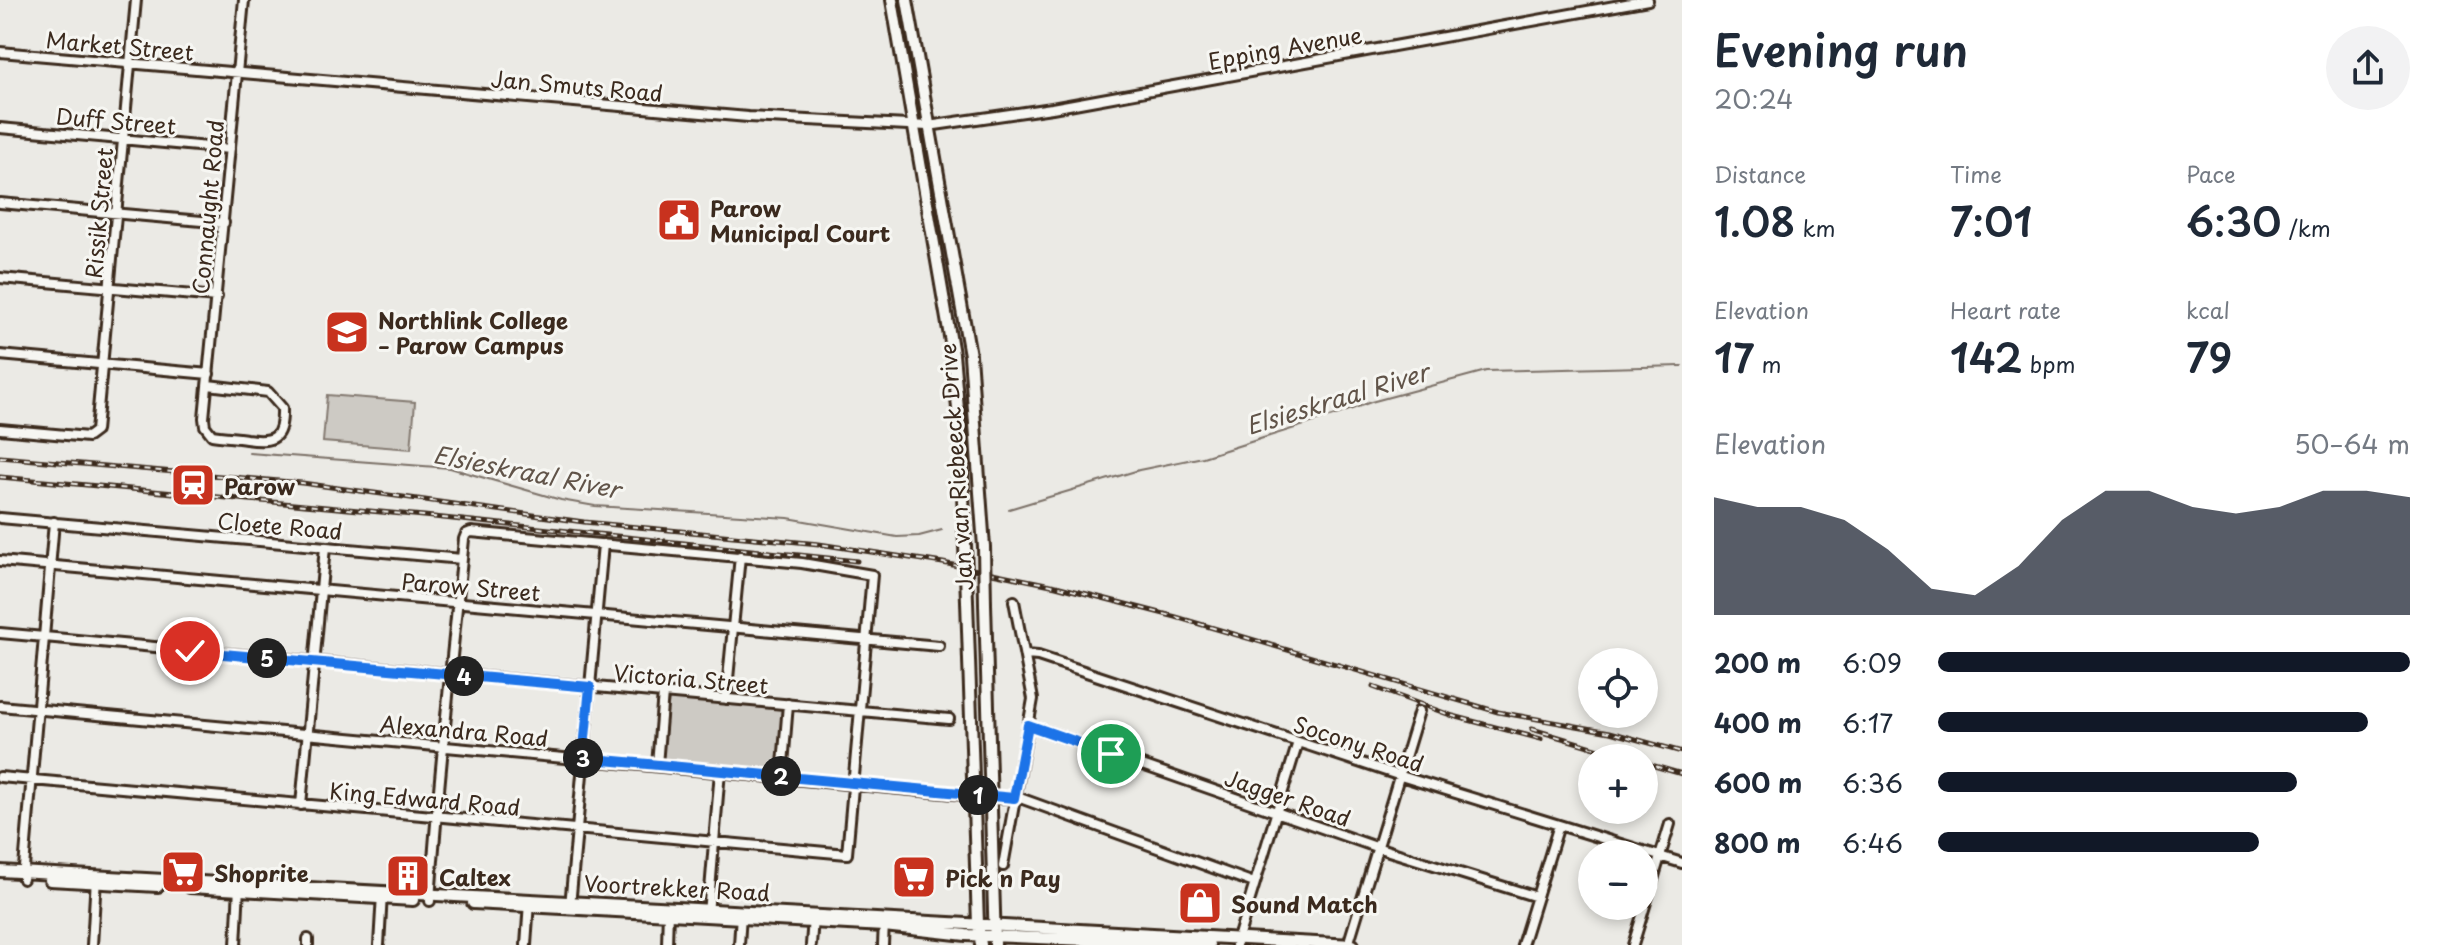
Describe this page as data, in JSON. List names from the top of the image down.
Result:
{
  "streets": {
    "main road": ["Jan van Riebeeck Drive", "Voortrekker Road"],
    "street": [
      "Market Street",
      "Epping Avenue",
      "Jan Smuts Road",
      "Duff Street",
      "Connaught Road",
      "Rissik Street",
      "Cloete Road",
      "Parow Street",
      "Victoria Street",
      "Alexandra Road",
      "Socony Road",
      "Jagger Road",
      "King Edward Road"
    ]
  },
  "crossings": [
    ["Market Street", "Jan Smuts Road"],
    ["Market Street", "Connaught Road"],
    ["Market Street", "Rissik Street"],
    ["Epping Avenue", "Jan Smuts Road"],
    ["Epping Avenue", "Jan van Riebeeck Drive"],
    ["Jan Smuts Road", "Connaught Road"],
    ["Jan Smuts Road", "Jan van Riebeeck Drive"],
    ["Duff Street", "Connaught Road"],
    ["Duff Street", "Rissik Street"],
    ["Jan van Riebeeck Drive", "Alexandra Road"],
    ["Jan van Riebeeck Drive", "Voortrekker Road"],
    ["Alexandra Road", "King Edward Road"]
  ],
  "water": ["Elsieskraal River"],
  "places": {
    "public building": ["Parow Municipal Court"],
    "school or university": ["Northlink College – Parow Campus"],
    "station": ["Parow"],
    "supermarket": ["Shoprite", "Pick n Pay"],
    "building": ["Caltex"],
    "shop": ["Sound Match"]
  },
  "page": {
    "heading": ["Evening run", "20:24"],
    "stats": [
      ["Distance", "1.08 km"],
      ["Time", "7:01"],
      ["Pace", "6:30 /km"],
      ["Elevation", "17 m"],
      ["Heart rate", "142 bpm"],
      ["kcal", "79"]
    ],
    "chart": ["Elevation", "50–64 m"],
    "list": [
      {
        "name": "200 m",
        "note": "6:09"
      },
      {
        "name": "400 m",
        "note": "6:17"
      },
      {
        "name": "600 m",
        "note": "6:36"
      },
      {
        "name": "800 m",
        "note": "6:46"
      }
    ],
    "pins": [
      "5",
      "4",
      "3",
      "2",
      "1"
    ],
    "map_buttons": ["+", "−"]
  }
}
